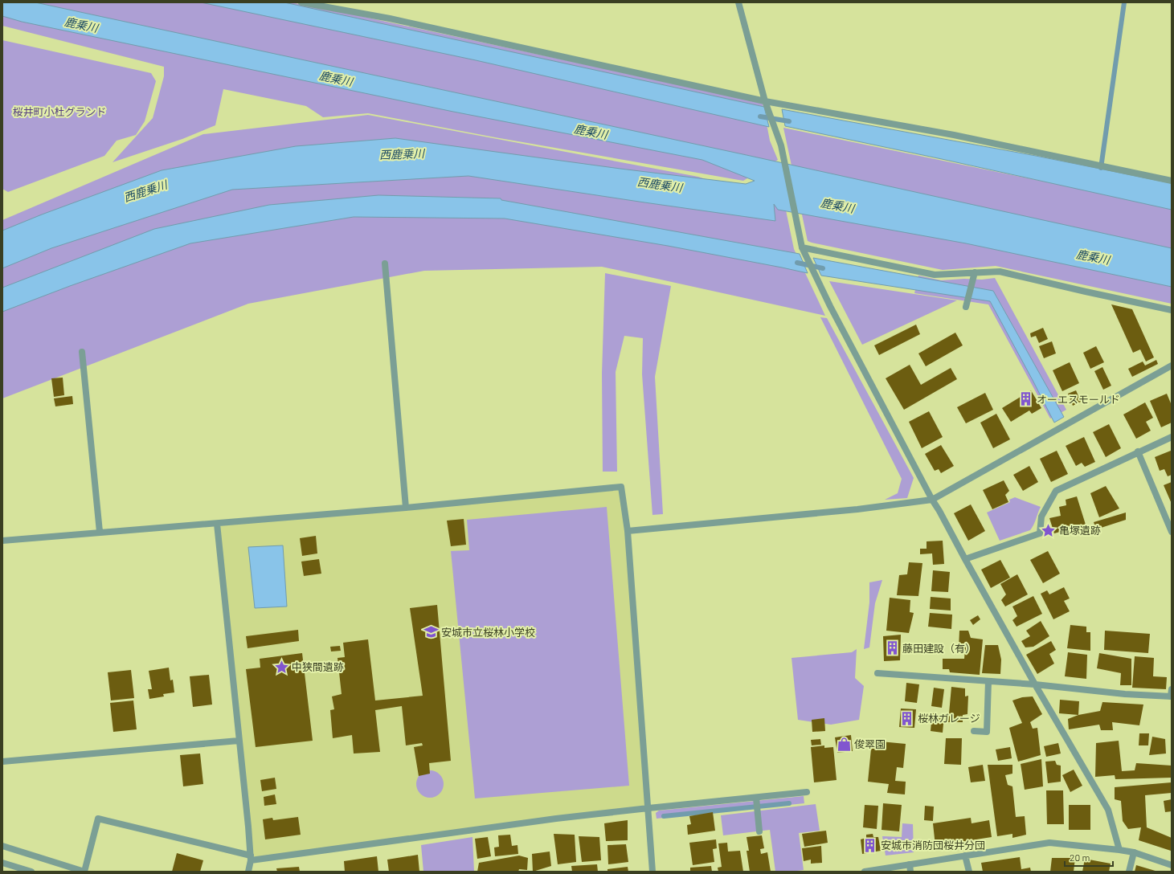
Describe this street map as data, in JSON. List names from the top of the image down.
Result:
{
  "water": ["鹿乗川", "西鹿乗川"],
  "parks": ["桜井町小杜グランド"],
  "places": {
    "building": [
      "オーエスモールド",
      "藤田建設（有）",
      "桜林ガレージ",
      "安城市消防団桜井分団"
    ],
    "place": ["亀塚遺跡", "中狭間遺跡"],
    "school or university": ["安城市立桜林小学校"],
    "shop": ["俊翠園"]
  },
  "scale_bar": "20 m"
}
